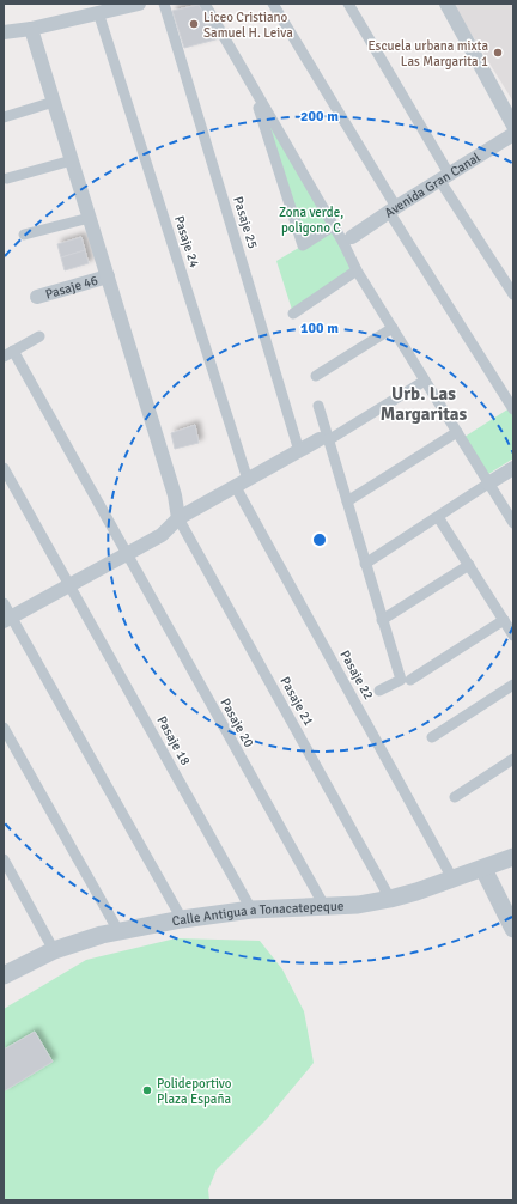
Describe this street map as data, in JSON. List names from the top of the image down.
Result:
{
  "streets": {
    "street": [
      "Avenida Gran Canal",
      "Pasaje 25",
      "Pasaje 24",
      "Pasaje 46",
      "Pasaje 22",
      "Pasaje 21",
      "Pasaje 20",
      "Pasaje 18",
      "Calle Antigua a Tonacatepeque"
    ]
  },
  "crossings": [
    ["Pasaje 24", "Pasaje 22"],
    ["Pasaje 22", "Calle Antigua a Tonacatepeque"],
    ["Pasaje 21", "Calle Antigua a Tonacatepeque"],
    ["Pasaje 20", "Calle Antigua a Tonacatepeque"],
    ["Pasaje 18", "Calle Antigua a Tonacatepeque"]
  ],
  "districts": ["Urb. Las Margaritas"],
  "parks": ["Zona verde, poligono C"],
  "places": ["Liceo Cristiano Samuel H. Leiva", "Escuela urbana mixta Las Margarita 1", "Polideportivo Plaza España"],
  "rings": ["200 m", "100 m"]
}
